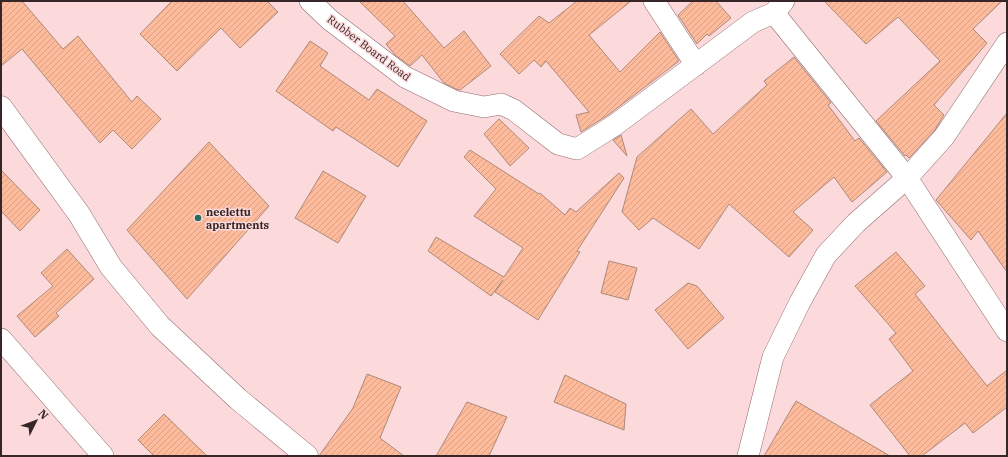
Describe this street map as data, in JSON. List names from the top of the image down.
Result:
{
  "streets": {
    "street": ["Rubber Board Road"]
  },
  "places": ["neelettu apartments"],
  "north": "top right"
}
